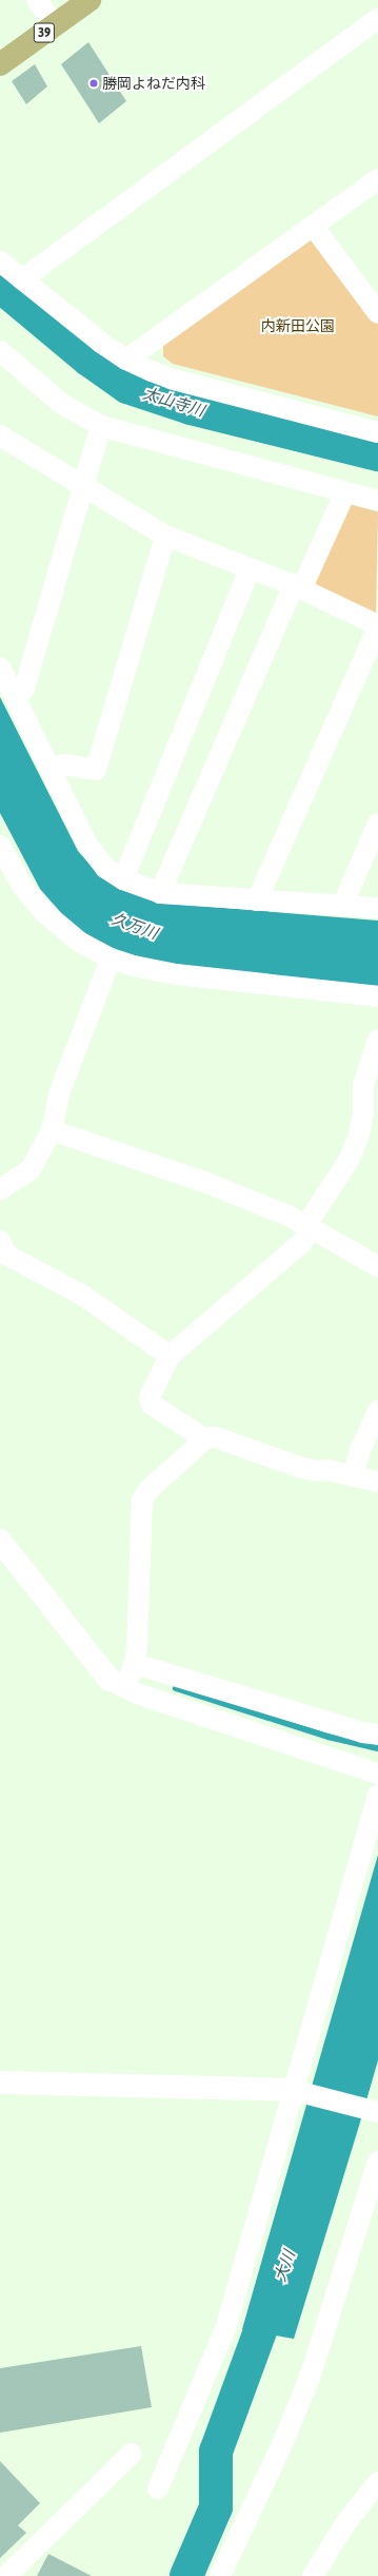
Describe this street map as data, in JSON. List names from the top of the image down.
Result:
{
  "streets": {
    "main road": ["39"]
  },
  "water": ["太山寺川", "久万川", "大川"],
  "parks": ["内新田公園"],
  "places": ["勝岡よねだ内科"]
}
